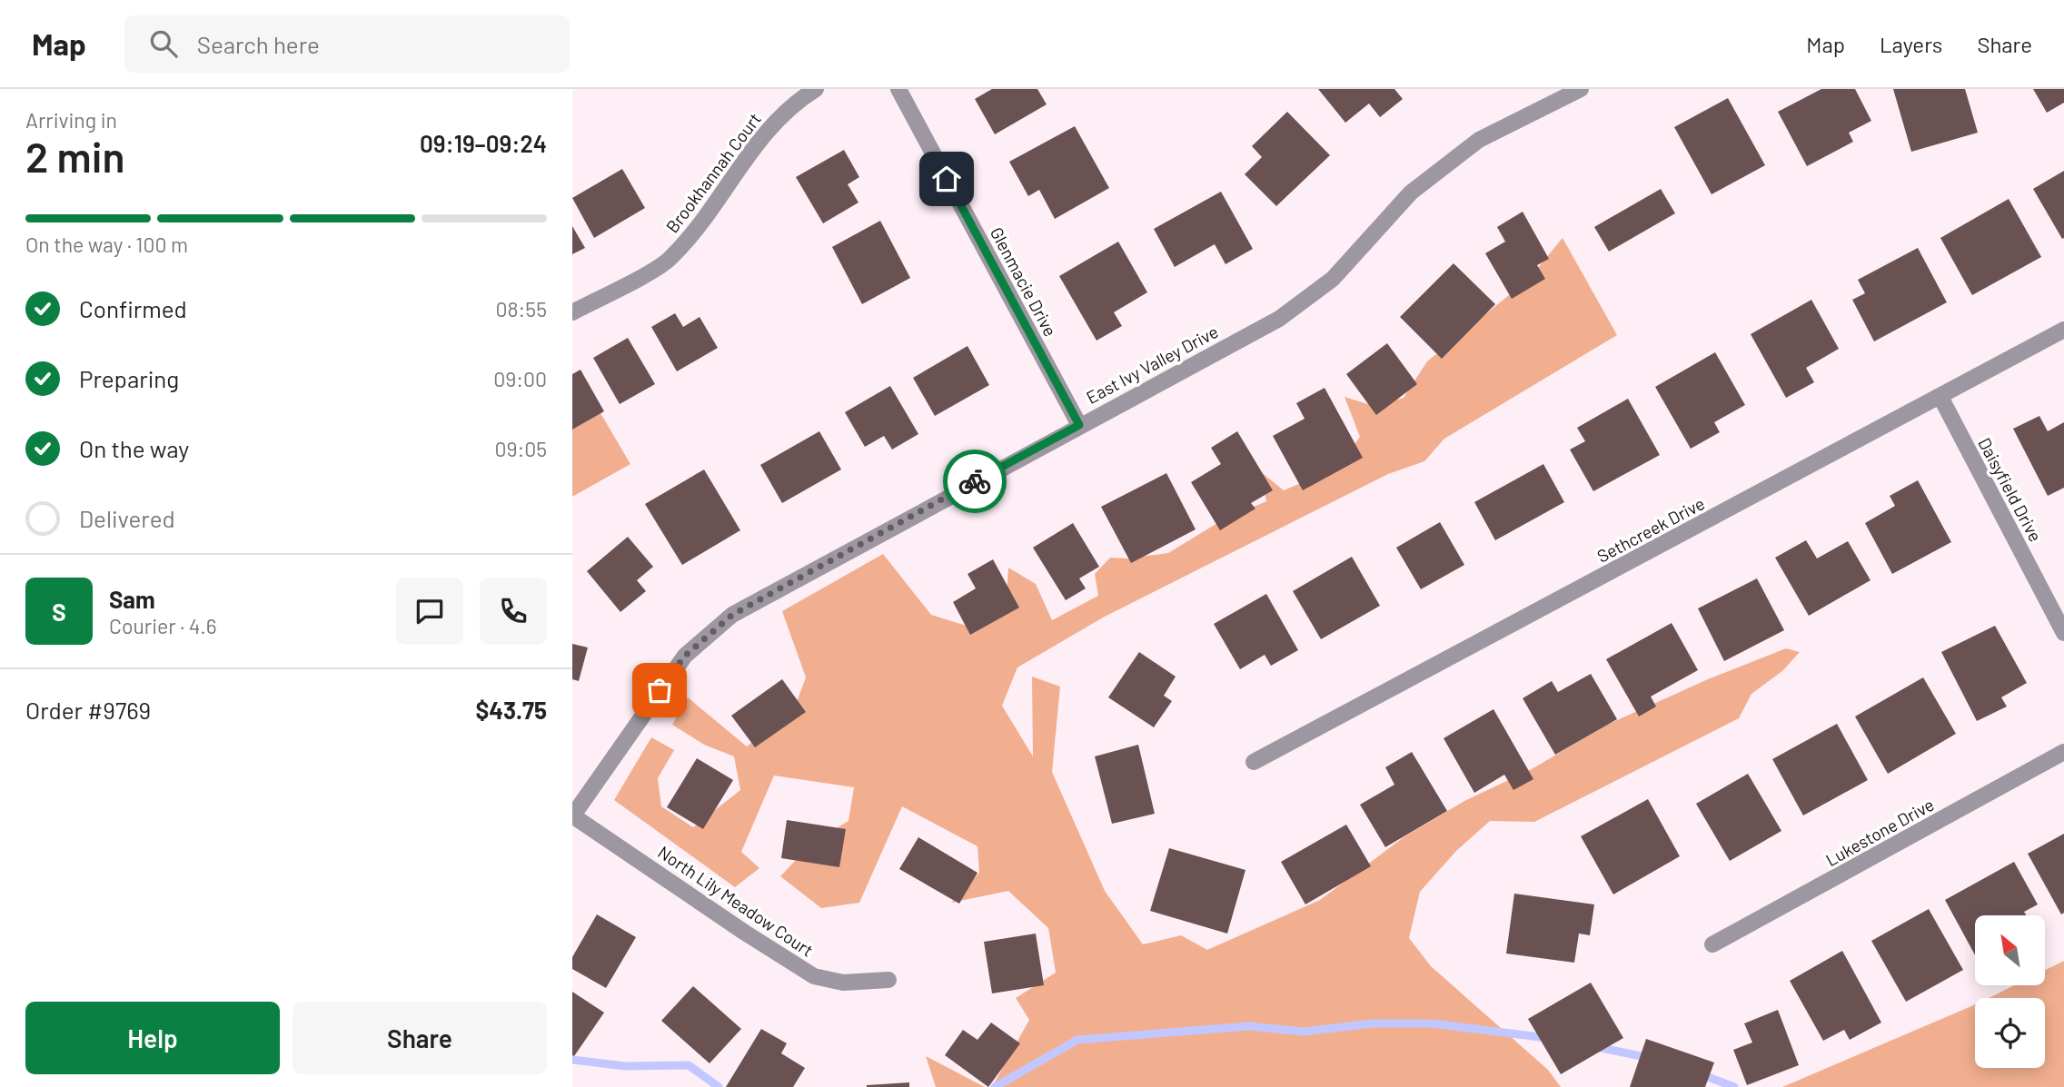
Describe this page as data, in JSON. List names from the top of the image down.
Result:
{
  "streets": {
    "street": [
      "Brookhannah Court",
      "Glenmacie Drive",
      "East Ivy Valley Drive",
      "Daisyfield Drive",
      "Sethcreek Drive",
      "Lukestone Drive",
      "North Lily Meadow Court"
    ]
  },
  "crossings": [
    ["Glenmacie Drive", "East Ivy Valley Drive"],
    ["East Ivy Valley Drive", "North Lily Meadow Court"],
    ["Daisyfield Drive", "Sethcreek Drive"]
  ],
  "north": "top left",
  "page": {
    "header": "Map",
    "search": "Search here",
    "nav": ["Map", "Layers", "Share"],
    "heading": ["2 min", "Arriving in", "09:19–09:24"],
    "panel": [
      "Sam",
      "Courier · 4.6",
      "Order #9769",
      "$43.75"
    ],
    "bar": "On the way · 100 m",
    "list": [
      ["Confirmed", "08:55"],
      ["Preparing", "09:00"],
      ["On the way", "09:05"],
      "Delivered"
    ],
    "round": "S",
    "buttons": ["Help", "Share"]
  }
}
